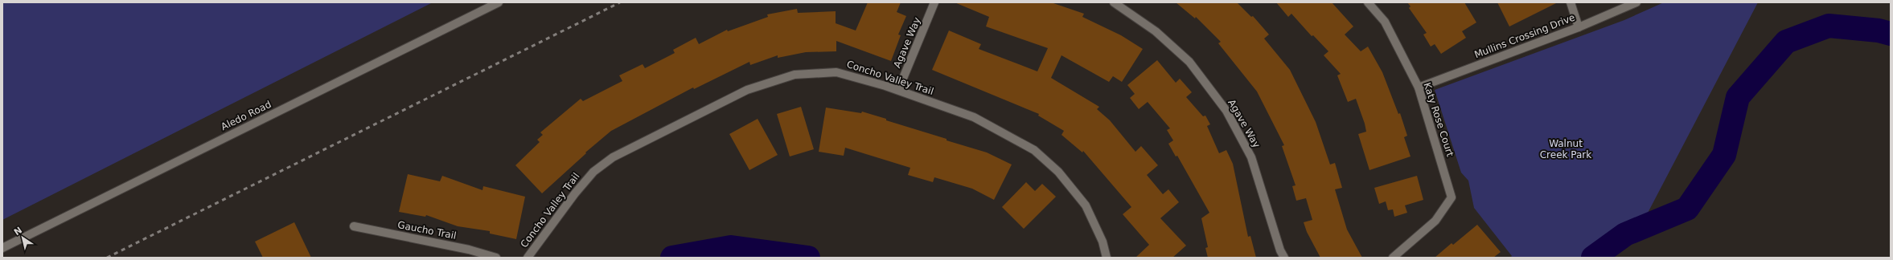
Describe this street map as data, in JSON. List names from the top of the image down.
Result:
{
  "streets": {
    "street": [
      "Mullins Crossing Drive",
      "Agave Way",
      "Concho Valley Trail",
      "Aledo Road",
      "Katy Rose Court",
      "Gaucho Trail"
    ]
  },
  "crossings": [
    ["Mullins Crossing Drive", "Katy Rose Court"],
    ["Agave Way", "Concho Valley Trail"]
  ],
  "parks": ["Walnut Creek Park"],
  "north": "top left"
}
